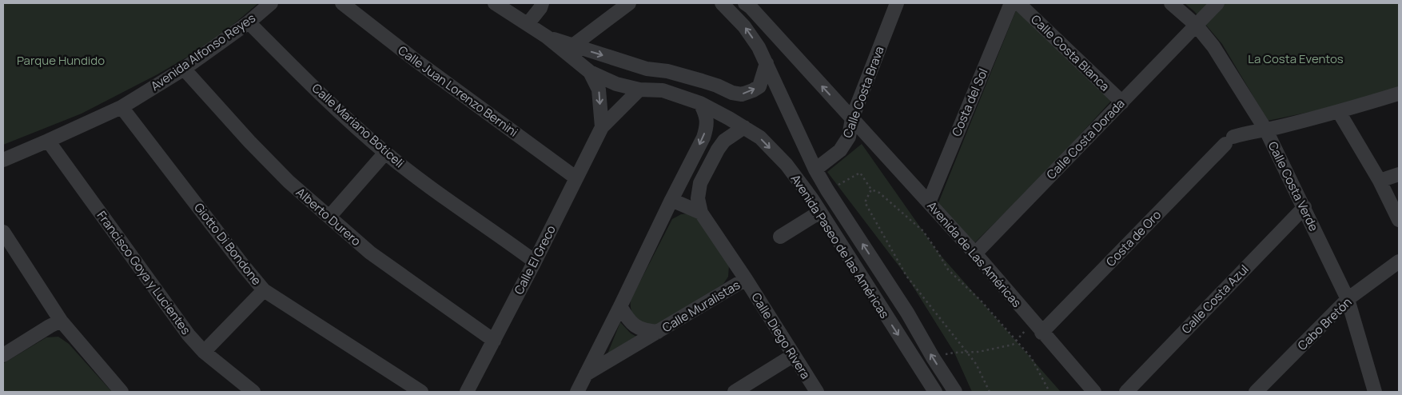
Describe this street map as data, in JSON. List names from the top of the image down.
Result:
{
  "streets": {
    "street": [
      "Avenida Alfonso Reyes",
      "Calle Costa Blanca",
      "Calle Juan Lorenzo Bernini",
      "Calle Costa Brava",
      "Costa del Sol",
      "Calle Mariano Boticeli",
      "Calle Costa Dorada",
      "Calle Costa Verde",
      "Alberto Durero",
      "Costa de Oro",
      "Giotto Di Bondone",
      "Avenida Paseo de las Américas",
      "Avenida de Las Américas",
      "Calle El Greco",
      "Francisco Goya y Lucientes",
      "Calle Costa Azul",
      "Calle Muralistas",
      "Cabo Bretón",
      "Calle Diego Rivera"
    ]
  },
  "crossings": [
    ["Avenida Alfonso Reyes", "Calle Mariano Boticeli"],
    ["Avenida Alfonso Reyes", "Alberto Durero"],
    ["Avenida Alfonso Reyes", "Giotto Di Bondone"],
    ["Avenida Alfonso Reyes", "Francisco Goya y Lucientes"],
    ["Calle Costa Blanca", "Calle Costa Dorada"],
    ["Calle Juan Lorenzo Bernini", "Calle El Greco"],
    ["Calle Costa Brava", "Avenida Paseo de las Américas"],
    ["Calle Costa Brava", "Avenida de Las Américas"],
    ["Costa del Sol", "Avenida de Las Américas"],
    ["Calle Mariano Boticeli", "Calle El Greco"],
    ["Calle Costa Dorada", "Calle Costa Verde"],
    ["Calle Costa Dorada", "Avenida de Las Américas"],
    ["Calle Costa Verde", "Costa de Oro"],
    ["Calle Costa Verde", "Calle Costa Azul"],
    ["Calle Costa Verde", "Cabo Bretón"],
    ["Alberto Durero", "Calle El Greco"],
    ["Costa de Oro", "Avenida de Las Américas"],
    ["Avenida Paseo de las Américas", "Calle El Greco"],
    ["Avenida Paseo de las Américas", "Calle Muralistas"],
    ["Calle Muralistas", "Calle Diego Rivera"]
  ],
  "parks": ["La Costa Eventos", "Parque Hundido"]
}
